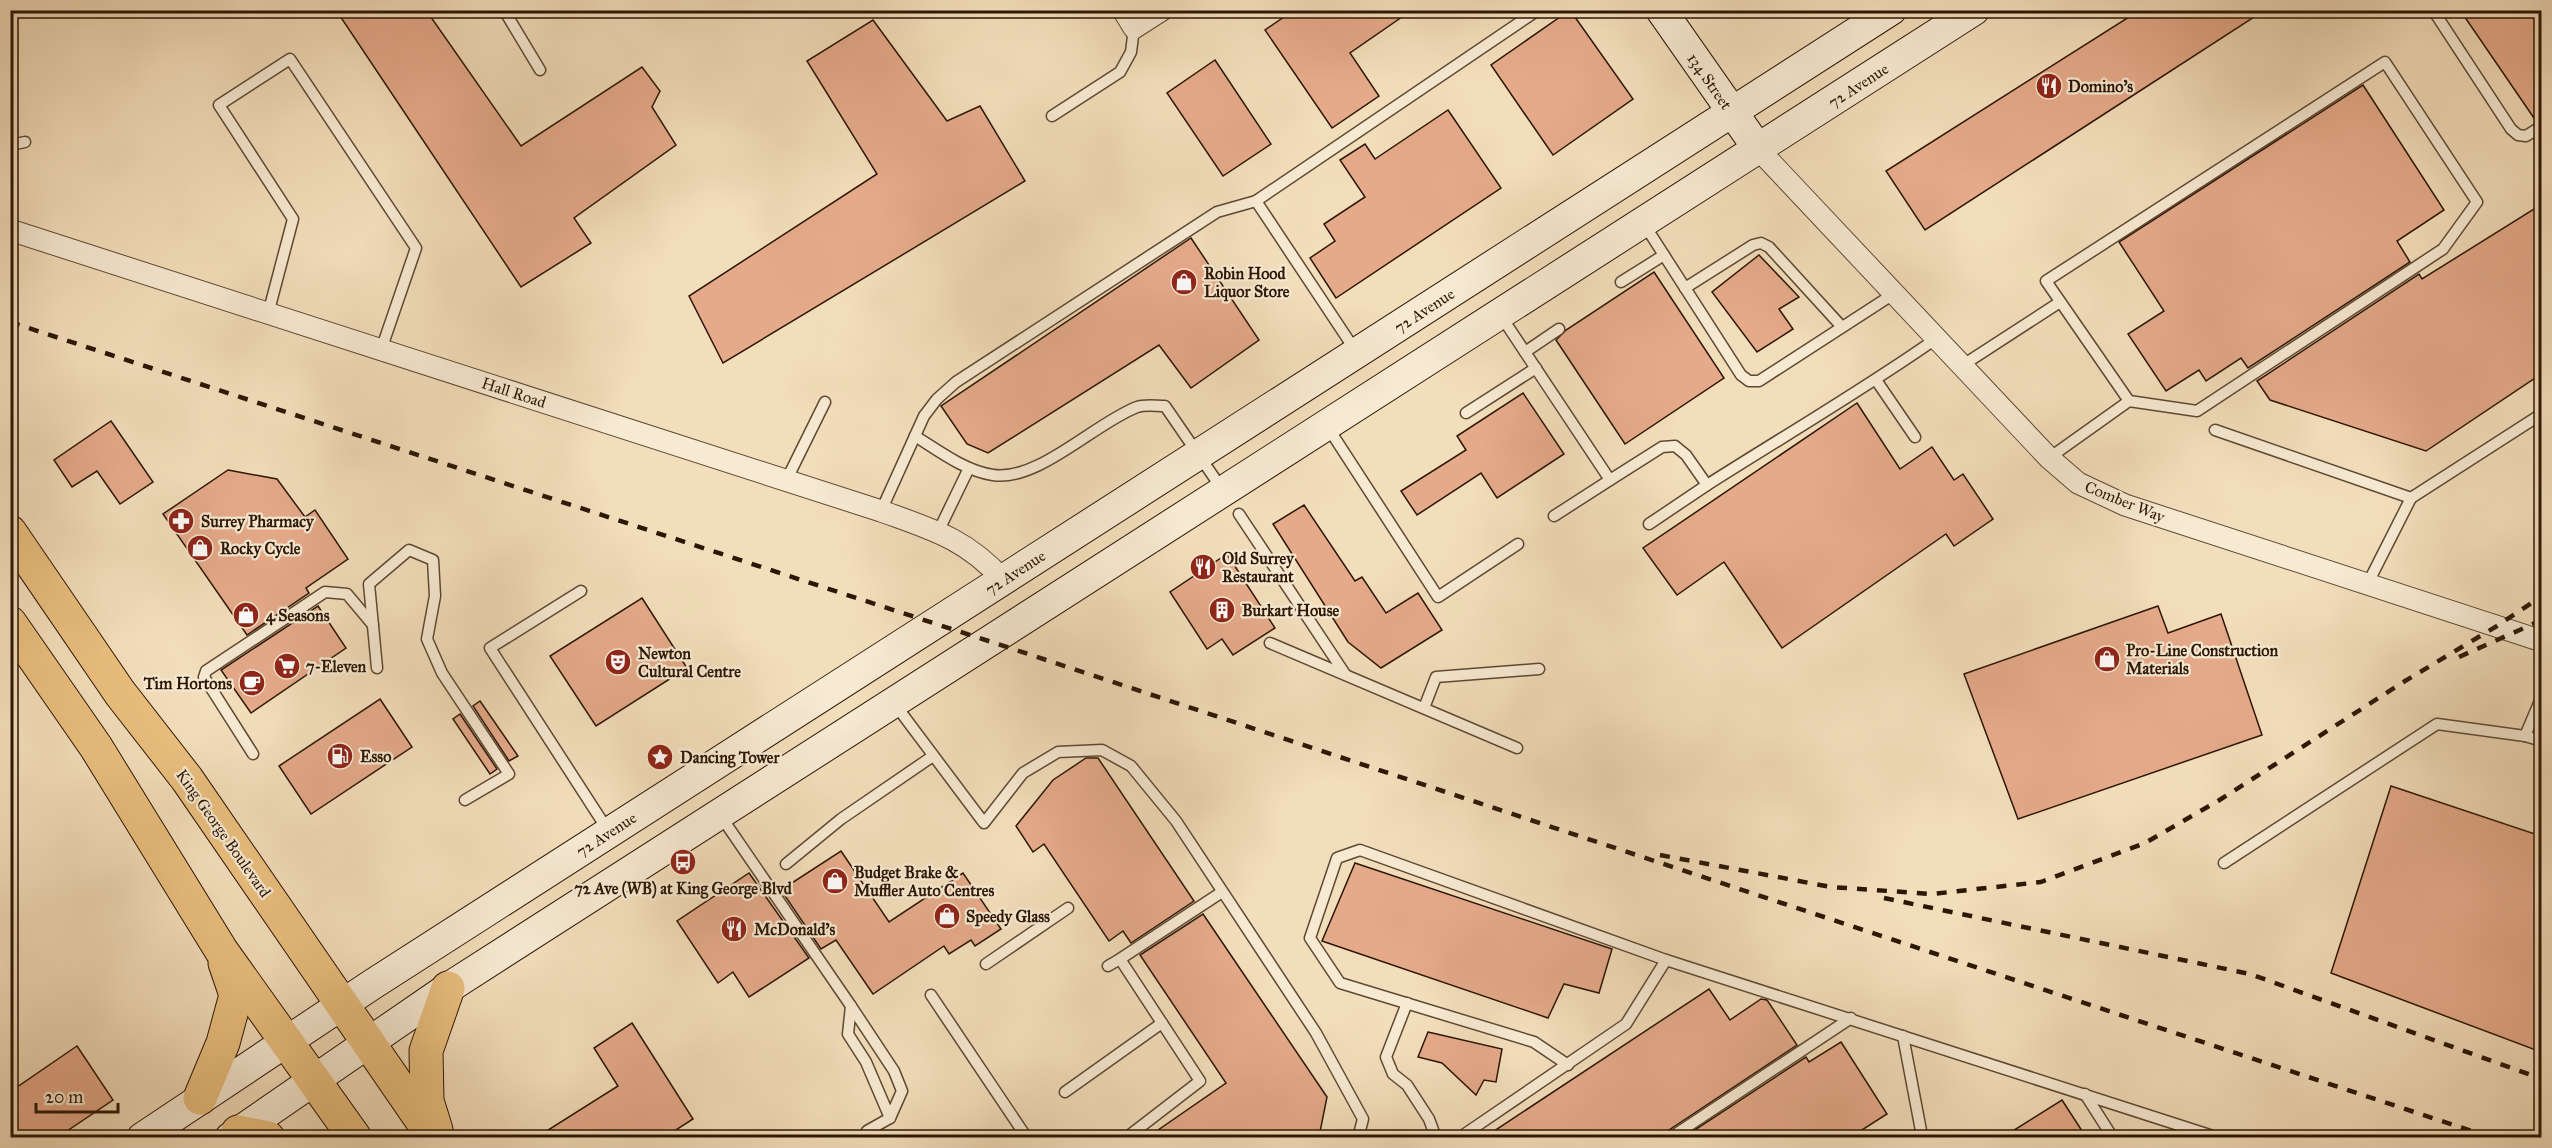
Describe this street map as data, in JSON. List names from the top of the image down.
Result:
{
  "streets": {
    "main road": ["134 Street", "72 Avenue", "King George Boulevard"],
    "street": ["Hall Road", "Comber Way"]
  },
  "crossings": [
    ["134 Street", "72 Avenue"],
    ["134 Street", "Comber Way"],
    ["72 Avenue", "Hall Road"],
    ["72 Avenue", "Comber Way"],
    ["72 Avenue", "King George Boulevard"]
  ],
  "places": {
    "restaurant": ["Domino's", "Old Surrey Restaurant", "McDonald's"],
    "shop": [
      "Robin Hood Liquor Store",
      "Rocky Cycle",
      "4 Seasons",
      "Pro-Line Construction Materials",
      "Budget Brake & Muffler Auto Centres",
      "Speedy Glass"
    ],
    "pharmacy": ["Surrey Pharmacy"],
    "building": ["Burkart House"],
    "theatre": ["Newton Cultural Centre"],
    "supermarket": ["7-Eleven"],
    "cafe": ["Tim Hortons"],
    "fuel station": ["Esso"],
    "place": ["Dancing Tower"],
    "bus stop": ["72 Ave (WB) at King George Blvd"]
  },
  "scale_bar": "20 m"
}
